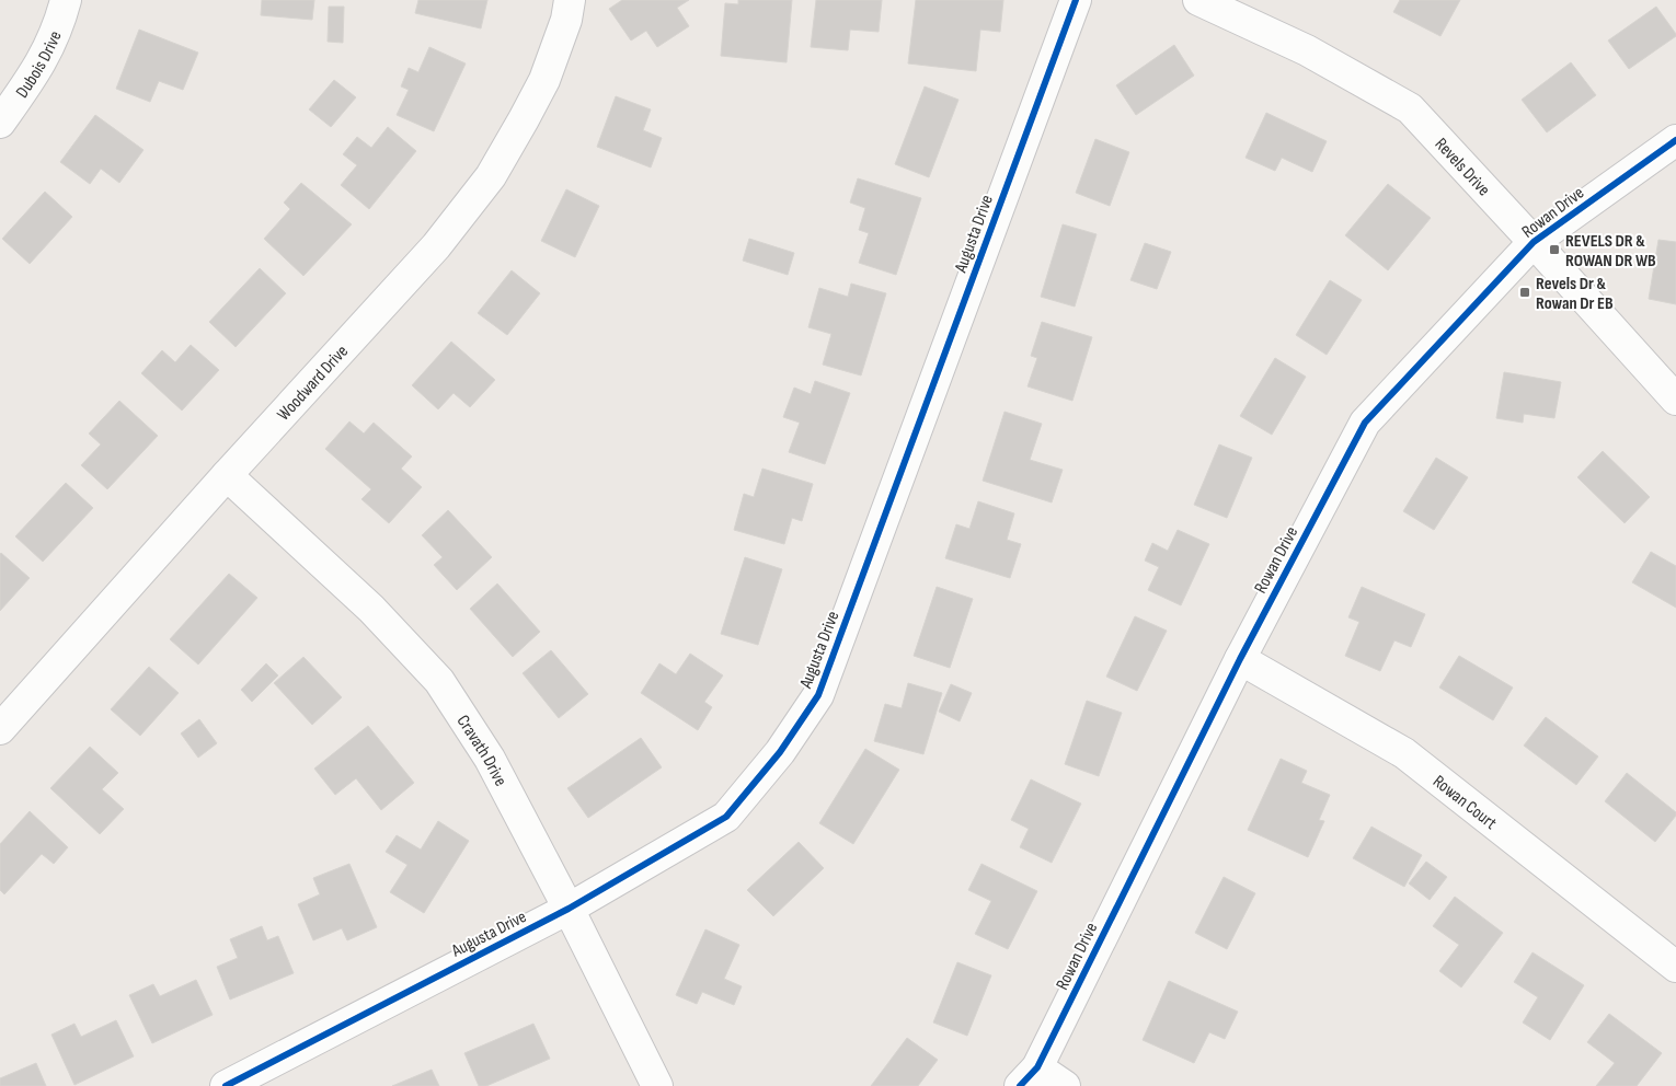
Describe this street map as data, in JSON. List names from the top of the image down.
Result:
{
  "streets": {
    "street": [
      "Dubois Drive",
      "Revels Drive",
      "Rowan Drive",
      "Augusta Drive",
      "Woodward Drive",
      "Cravath Drive",
      "Rowan Court"
    ]
  },
  "crossings": [
    ["Revels Drive", "Rowan Drive"],
    ["Rowan Drive", "Rowan Court"],
    ["Augusta Drive", "Cravath Drive"],
    ["Woodward Drive", "Cravath Drive"]
  ],
  "places": {
    "transit": ["REVELS DR & ROWAN DR WB", "Revels Dr & Rowan Dr EB"]
  }
}
